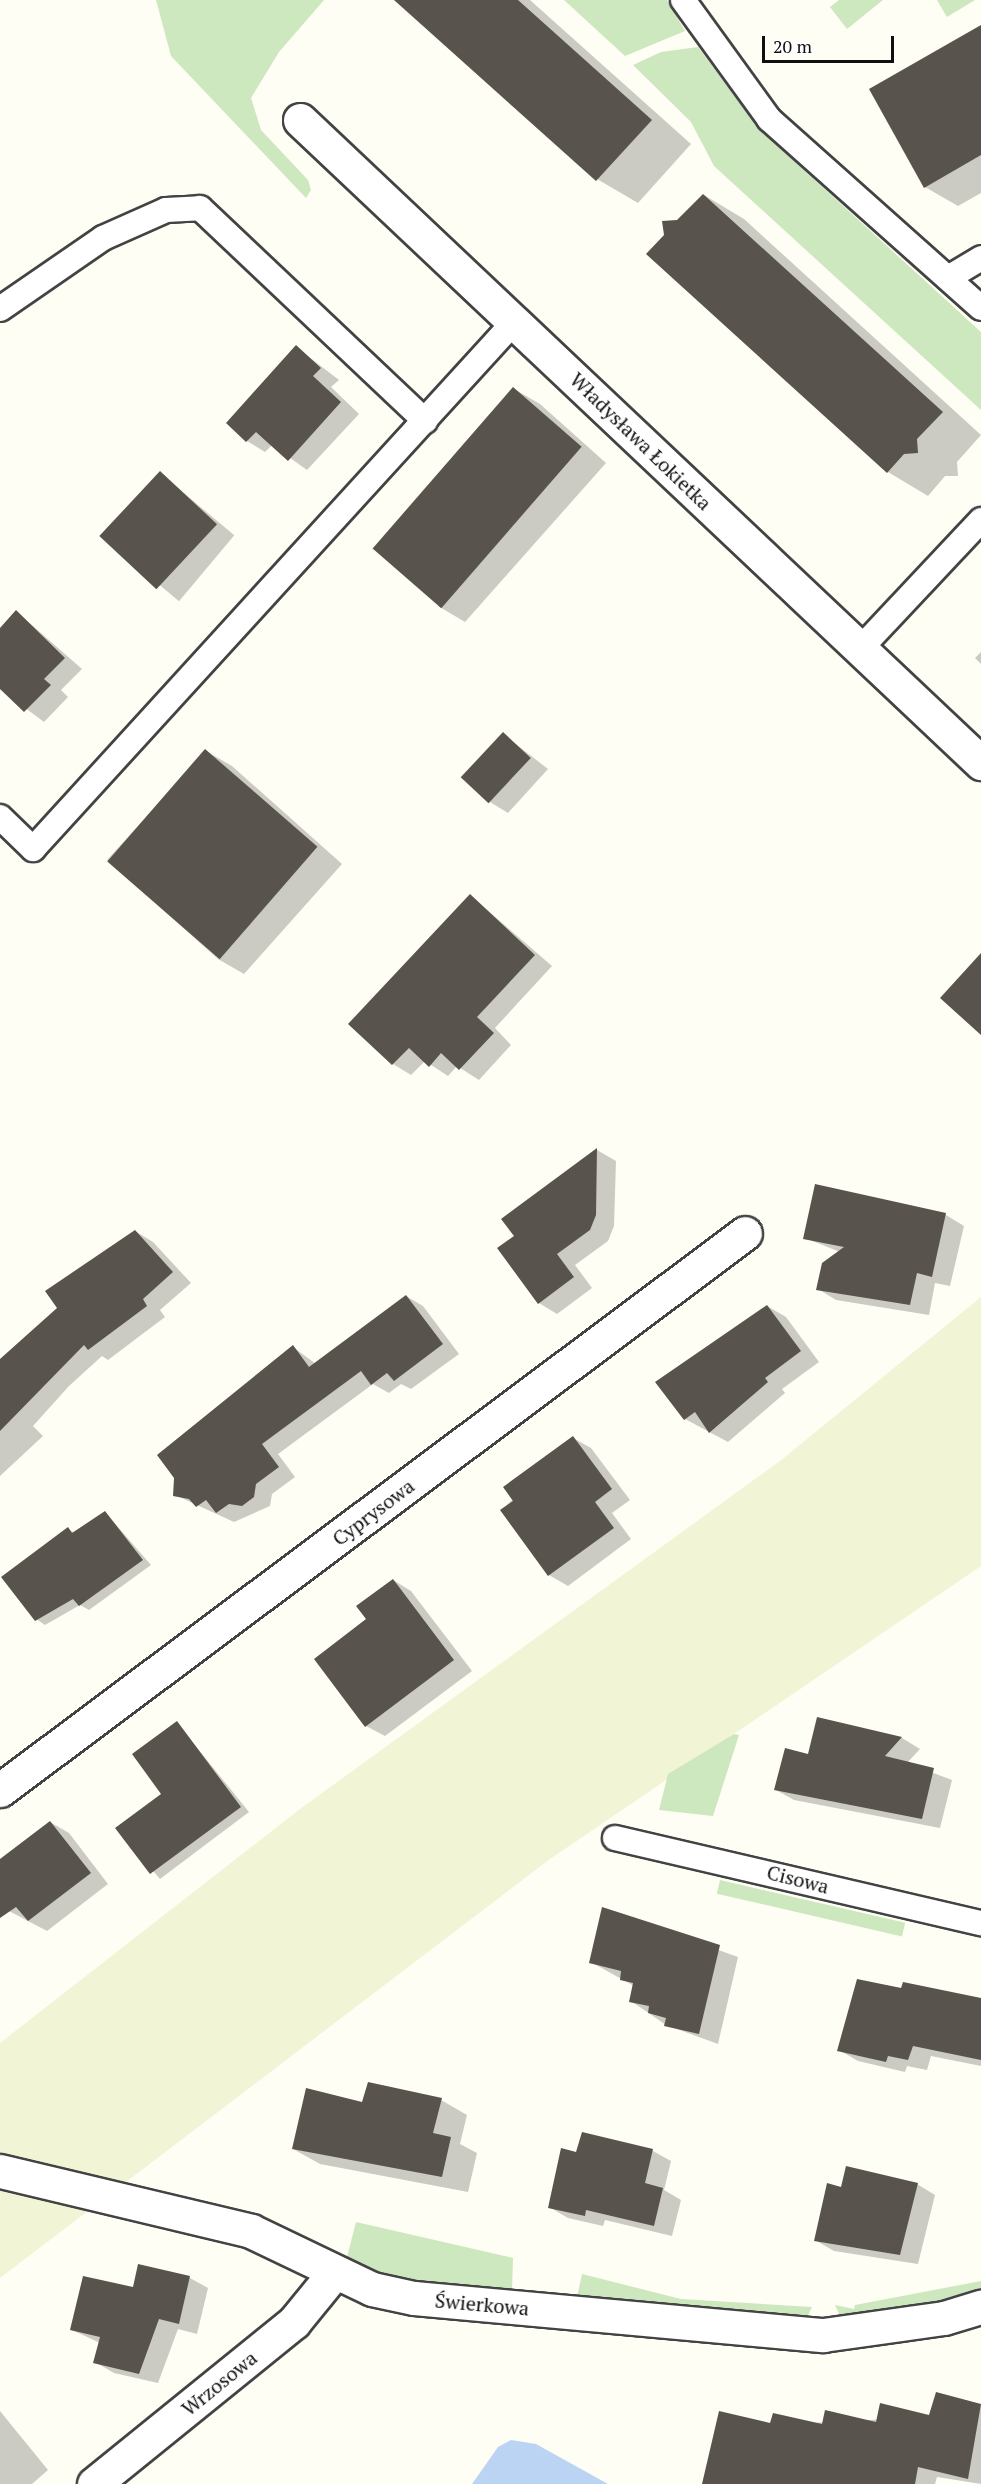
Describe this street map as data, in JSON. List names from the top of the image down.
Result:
{
  "streets": {
    "street": [
      "Władysława Łokietka",
      "Cyprysowa",
      "Świerkowa",
      "Wrzosowa"
    ],
    "lane": ["Cisowa"]
  },
  "crossings": [
    ["Świerkowa", "Wrzosowa"]
  ],
  "scale_bar": "20 m"
}
